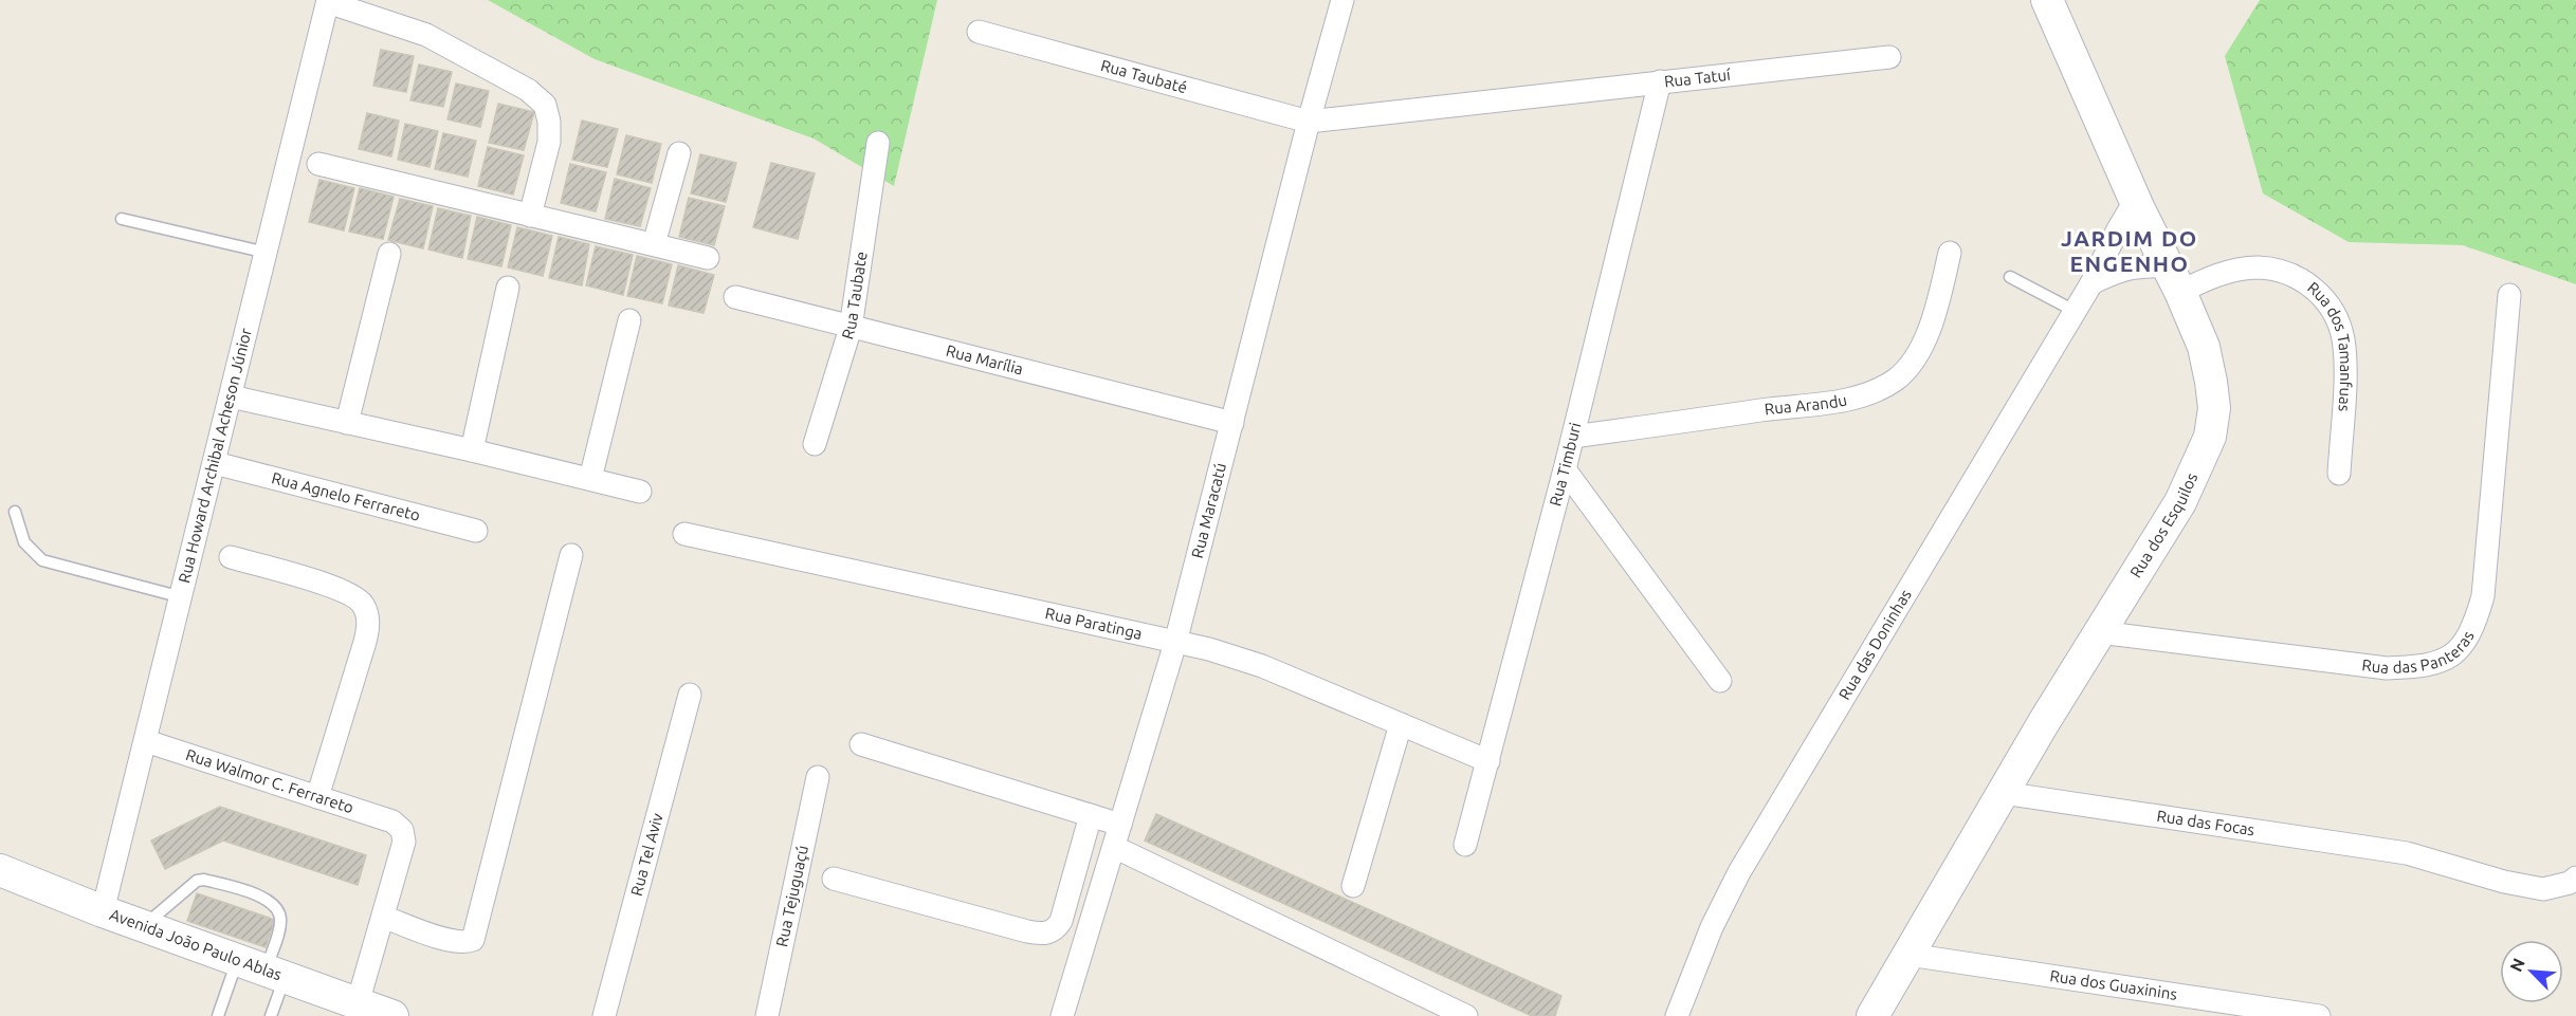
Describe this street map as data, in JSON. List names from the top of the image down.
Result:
{
  "streets": {
    "street": [
      "Rua Taubaté",
      "Rua Tatuí",
      "Rua Taubate",
      "Rua dos Tamanfuas",
      "Rua Marília",
      "Rua Arandu",
      "Rua Howard Archibal Acheson Júnior",
      "Rua Timburi",
      "Rua Agnelo Ferrareto",
      "Rua Maracatú",
      "Rua dos Esquilos",
      "Rua Paratinga",
      "Rua das Doninhas",
      "Rua das Panteras",
      "Rua Walmor C. Ferrareto",
      "Rua das Focas",
      "Rua Tel Aviv",
      "Rua Tejuguaçú",
      "Avenida João Paulo Ablas",
      "Rua dos Guaxinins"
    ]
  },
  "crossings": [
    ["Rua Taubaté", "Rua Tatuí"],
    ["Rua Taubaté", "Rua Maracatú"],
    ["Rua Tatuí", "Rua Timburi"],
    ["Rua Tatuí", "Rua Maracatú"],
    ["Rua Taubate", "Rua Marília"],
    ["Rua dos Tamanfuas", "Rua dos Esquilos"],
    ["Rua Marília", "Rua Maracatú"],
    ["Rua Arandu", "Rua Timburi"],
    ["Rua Howard Archibal Acheson Júnior", "Rua Agnelo Ferrareto"],
    ["Rua Howard Archibal Acheson Júnior", "Rua Walmor C. Ferrareto"],
    ["Rua Howard Archibal Acheson Júnior", "Avenida João Paulo Ablas"],
    ["Rua Timburi", "Rua Paratinga"],
    ["Rua Maracatú", "Rua Paratinga"],
    ["Rua dos Esquilos", "Rua das Doninhas"],
    ["Rua dos Esquilos", "Rua das Panteras"],
    ["Rua dos Esquilos", "Rua das Focas"],
    ["Rua dos Esquilos", "Rua dos Guaxinins"]
  ],
  "districts": ["JARDIM DO ENGENHO"],
  "north": "top left"
}
